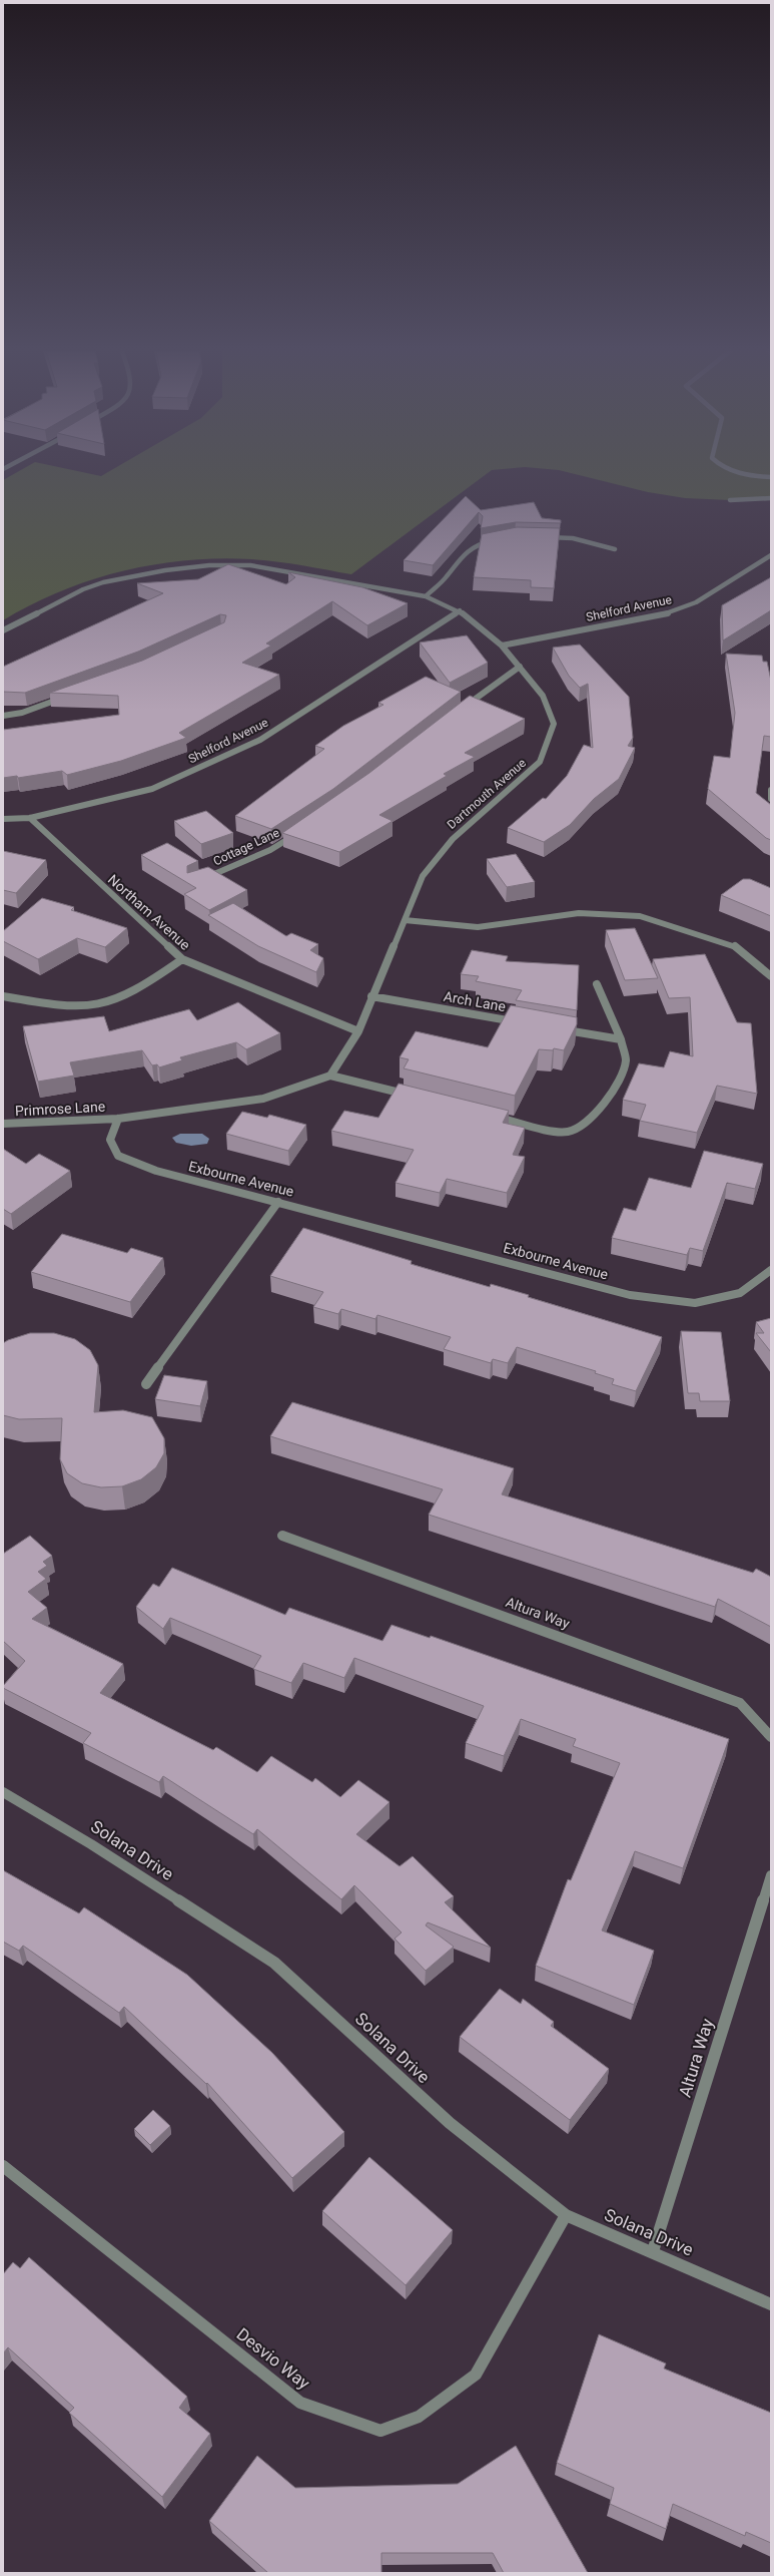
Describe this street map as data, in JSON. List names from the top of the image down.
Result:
{
  "streets": {
    "street": [
      "Shelford Avenue",
      "Dartmouth Avenue",
      "Cottage Lane",
      "Northam Avenue",
      "Arch Lane",
      "Primrose Lane",
      "Exbourne Avenue",
      "Altura Way",
      "Solana Drive",
      "Desvio Way"
    ]
  },
  "crossings": [
    ["Shelford Avenue", "Dartmouth Avenue"],
    ["Shelford Avenue", "Northam Avenue"],
    ["Primrose Lane", "Exbourne Avenue"],
    ["Altura Way", "Solana Drive"],
    ["Solana Drive", "Desvio Way"]
  ]
}
